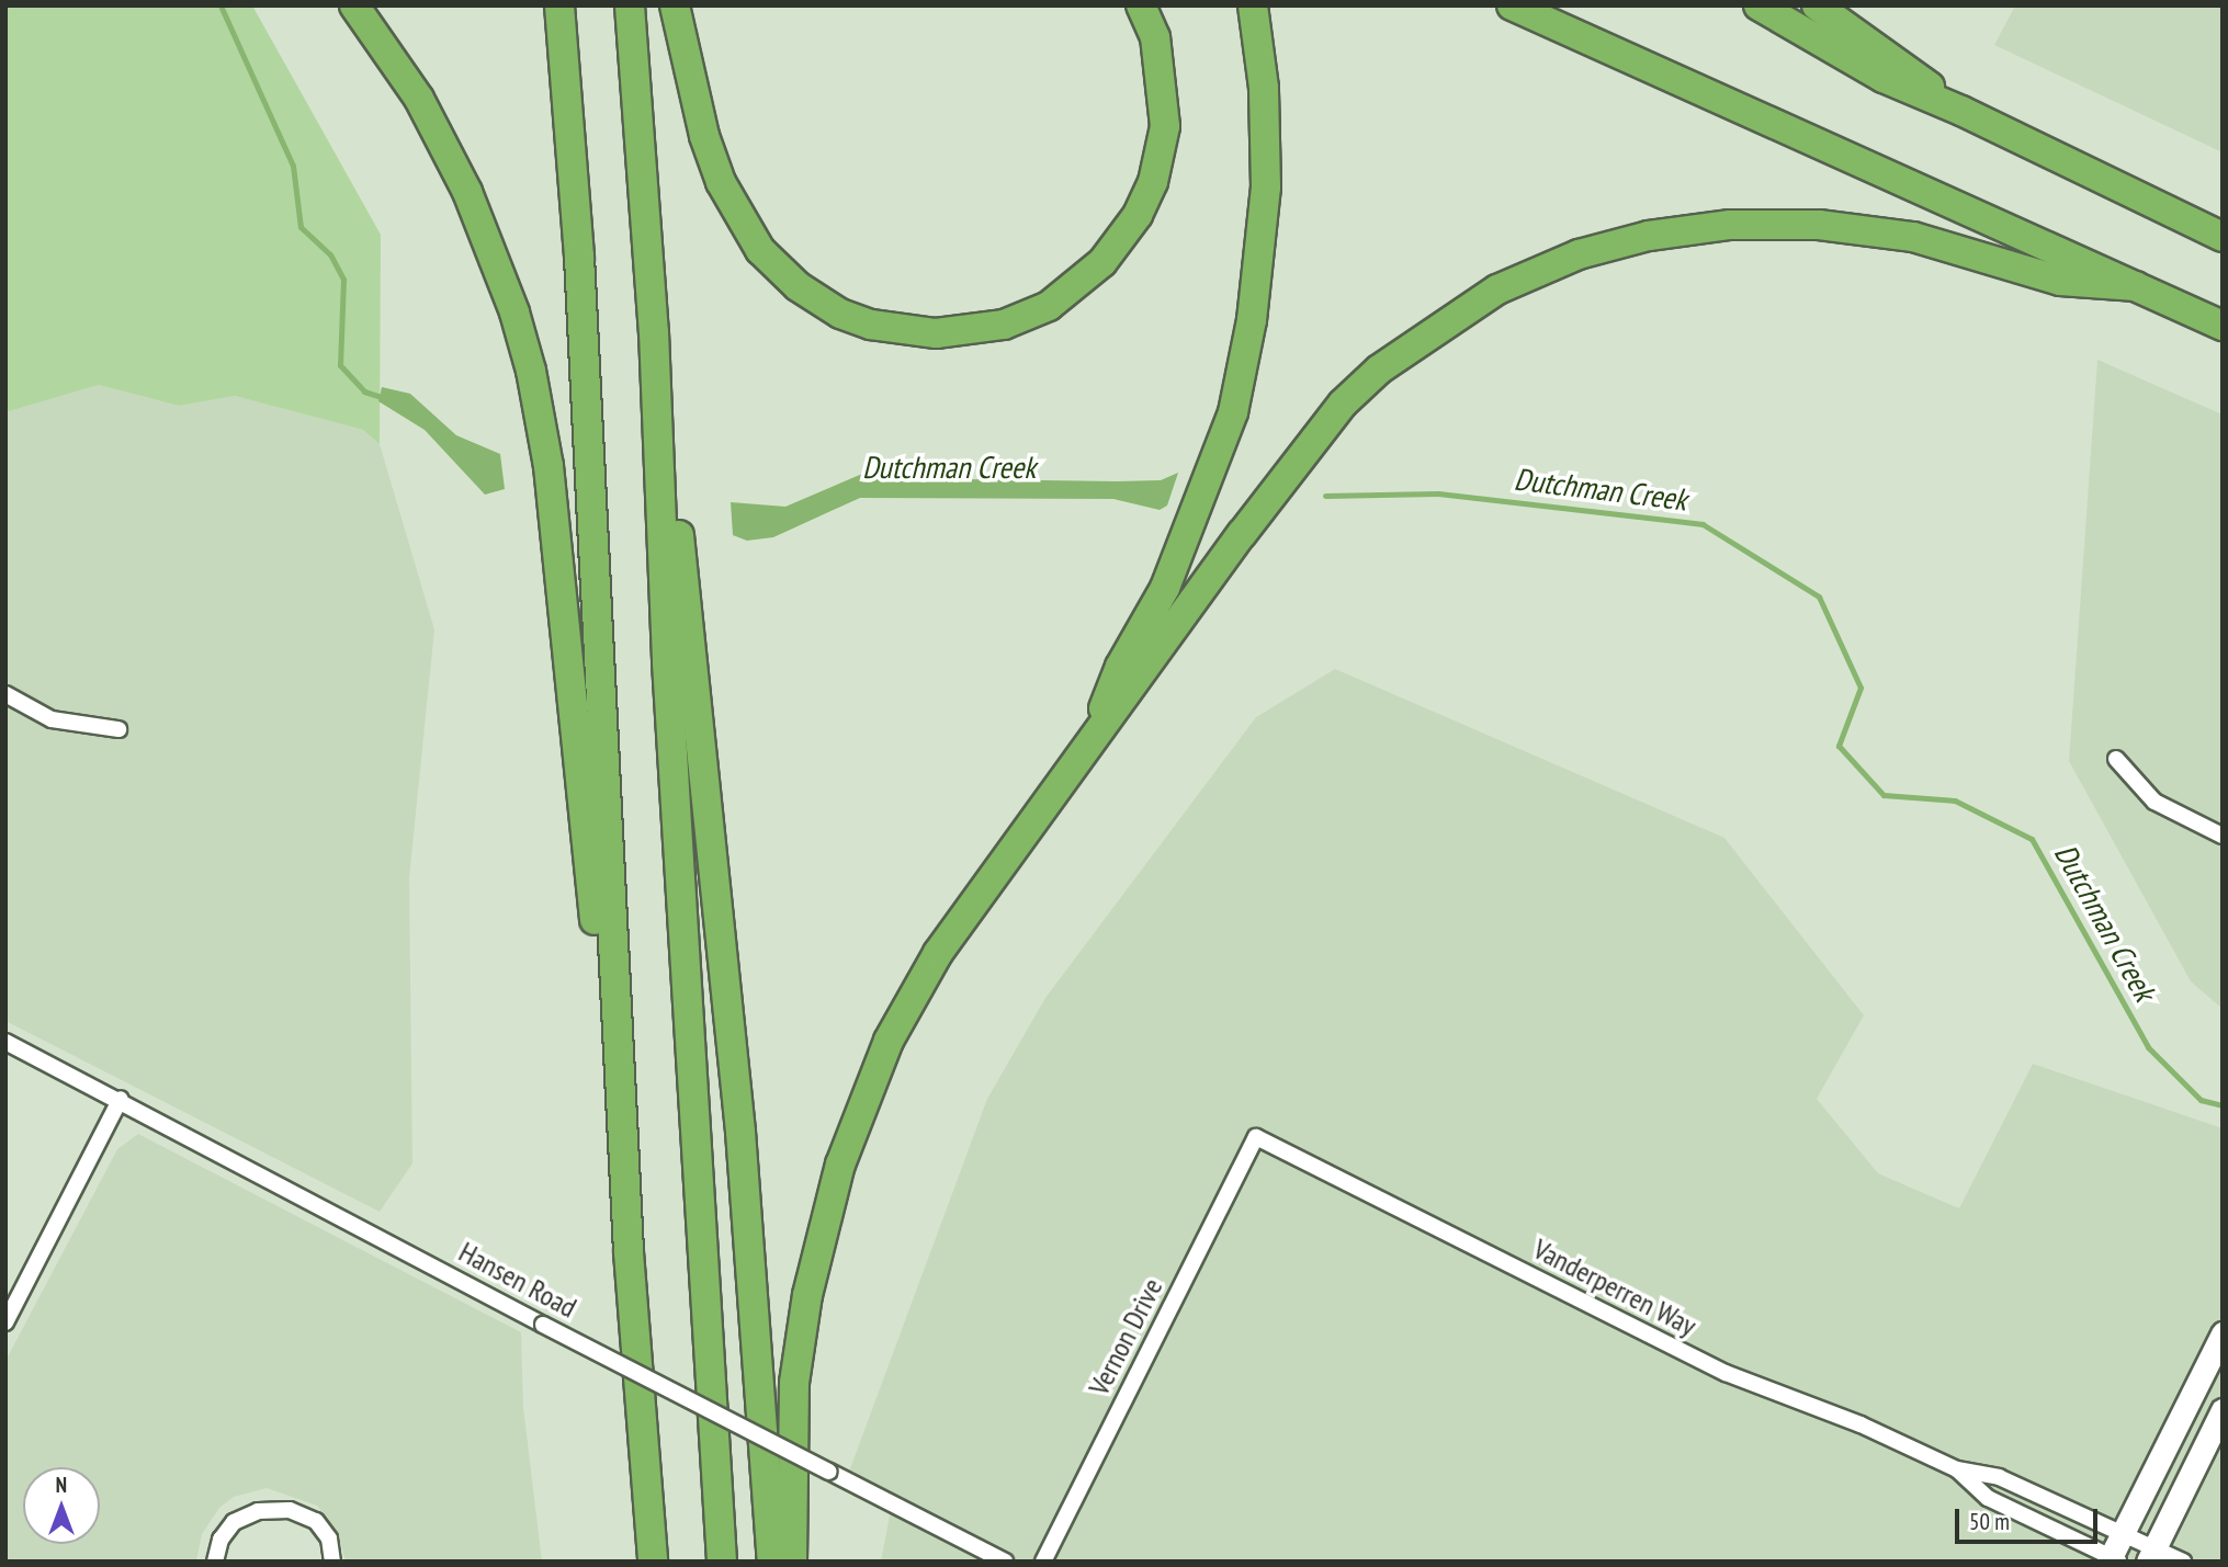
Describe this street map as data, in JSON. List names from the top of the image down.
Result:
{
  "streets": {
    "street": ["Hansen Road", "Vanderperren Way", "Vernon Drive"]
  },
  "crossings": [
    ["Vanderperren Way", "Vernon Drive"]
  ],
  "water": ["Dutchman Creek"],
  "scale_bar": "50 m",
  "north": "top"
}
